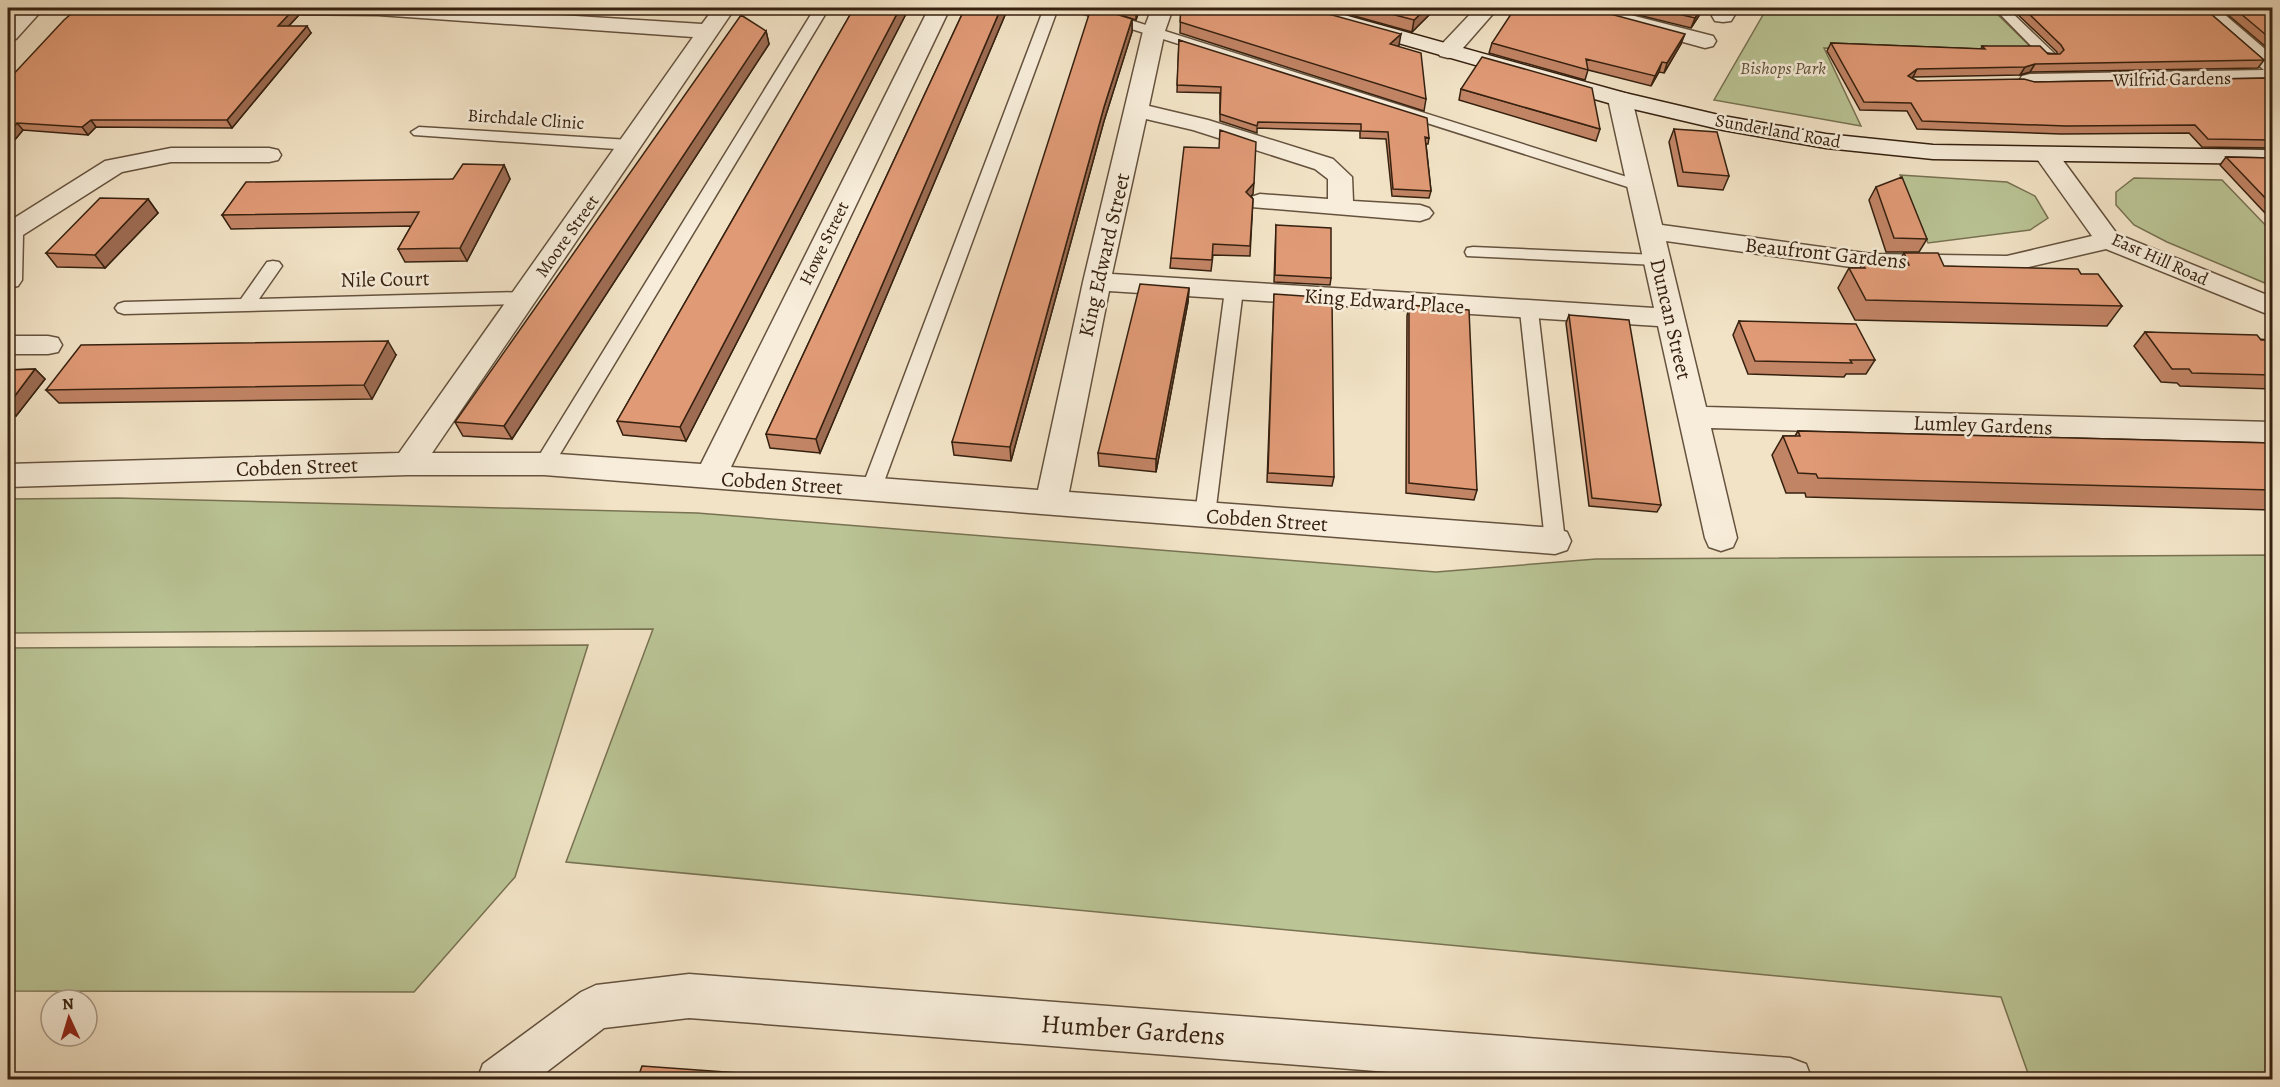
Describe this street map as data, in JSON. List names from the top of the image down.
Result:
{
  "streets": {
    "street": [
      "Wilfrid Gardens",
      "Sunderland Road",
      "Moore Street",
      "Howe Street",
      "Beaufront Gardens",
      "King Edward Street",
      "East Hill Road",
      "King Edward Place",
      "Duncan Street",
      "Lumley Gardens",
      "Cobden Street",
      "Humber Gardens"
    ],
    "lane": ["Birchdale Clinic", "Nile Court"]
  },
  "crossings": [
    ["Birchdale Clinic", "Moore Street"],
    ["Sunderland Road", "East Hill Road"],
    ["Sunderland Road", "Duncan Street"],
    ["Moore Street", "Nile Court"],
    ["Moore Street", "Cobden Street"],
    ["Howe Street", "Cobden Street"],
    ["Beaufront Gardens", "East Hill Road"],
    ["Beaufront Gardens", "Duncan Street"],
    ["King Edward Street", "King Edward Place"],
    ["King Edward Street", "Cobden Street"],
    ["King Edward Place", "Duncan Street"],
    ["Duncan Street", "Lumley Gardens"]
  ],
  "parks": ["Bishops Park"],
  "north": "top"
}
